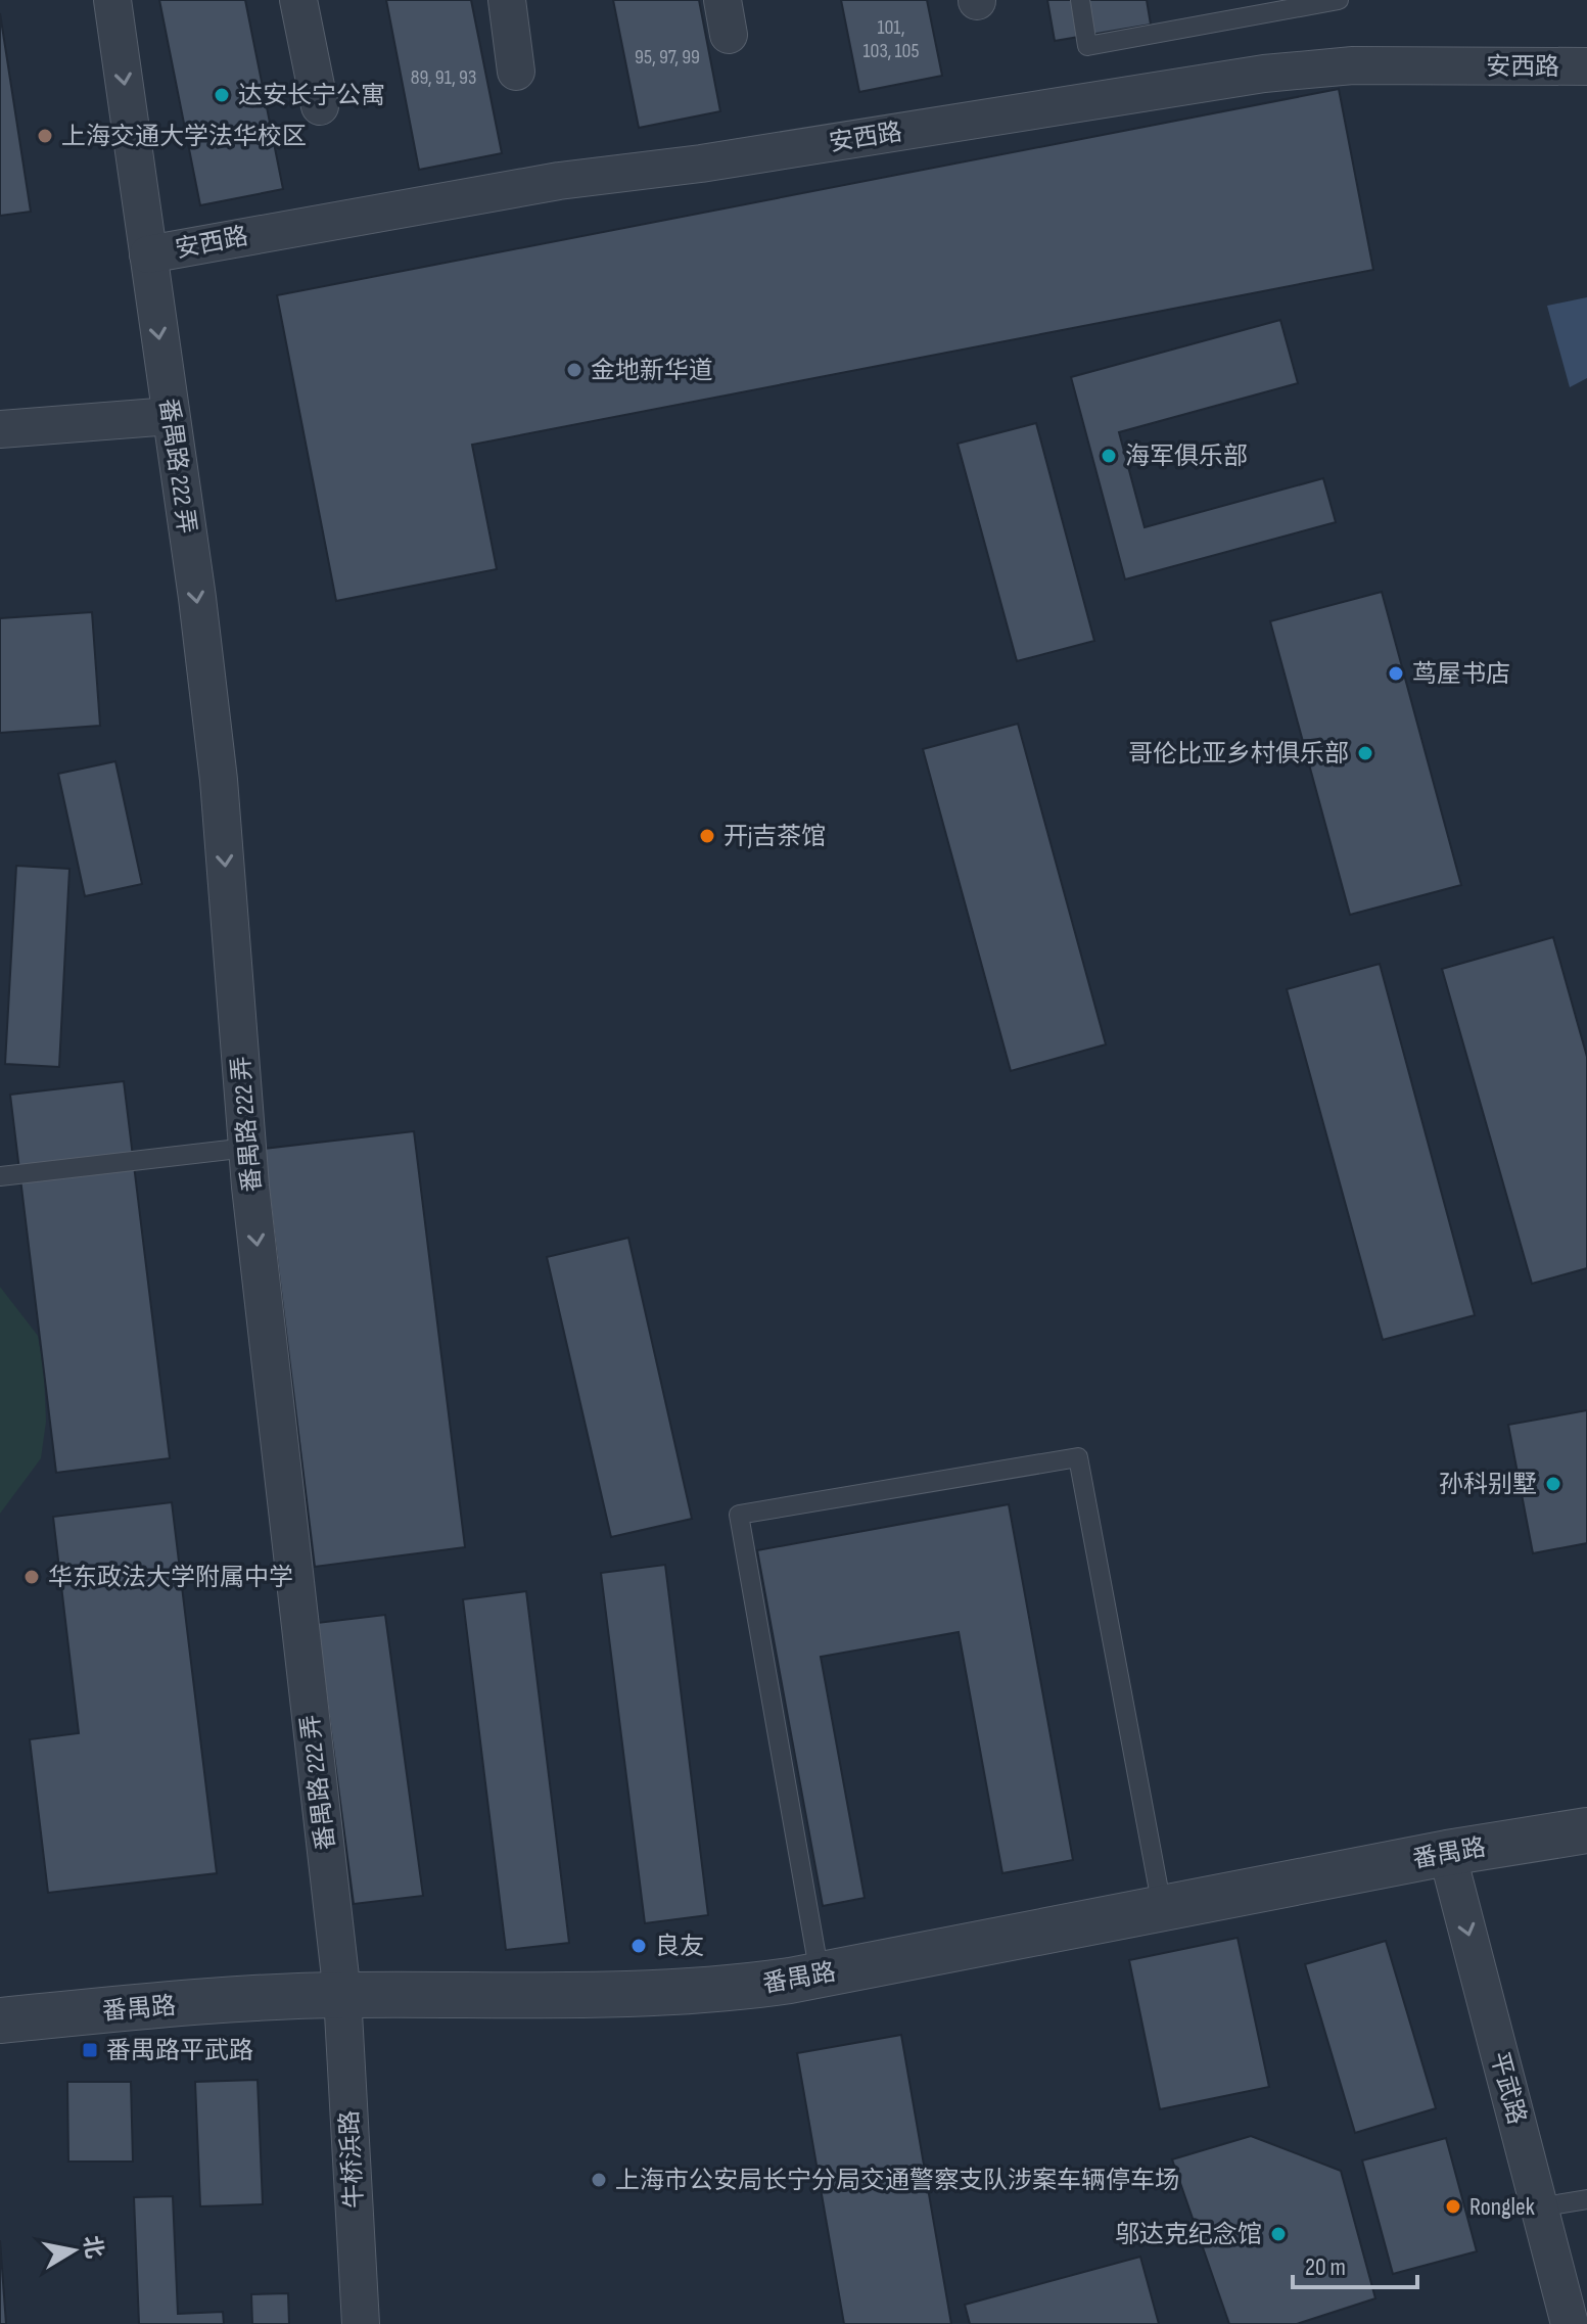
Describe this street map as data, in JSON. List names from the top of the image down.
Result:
{
  "streets": {
    "street": [
      "安西路",
      "番禺路 222 弄",
      "番禺路",
      "平武路",
      "牛桥浜路"
    ]
  },
  "crossings": [
    ["安西路", "番禺路 222 弄"],
    ["番禺路 222 弄", "番禺路"],
    ["番禺路 222 弄", "牛桥浜路"],
    ["番禺路", "平武路"],
    ["番禺路", "牛桥浜路"]
  ],
  "one_way": ["番禺路 222 弄", "平武路"],
  "places": {
    "other": [
      "达安长宁公寓",
      "上海交通大学法华校区",
      "金地新华道",
      "海军俱乐部",
      "茑屋书店",
      "哥伦比亚乡村俱乐部",
      "开j吉茶馆",
      "孙科别墅",
      "华东政法大学附属中学",
      "良友",
      "上海市公安局长宁分局交通警察支队涉案车辆停车场",
      "Ronglek",
      "邬达克纪念馆"
    ],
    "transit": ["番禺路平武路"]
  },
  "house_numbers": ["101, 103, 105", "95, 97, 99", "89, 91, 93"],
  "scale_bar": "20 m",
  "north": "right"
}
